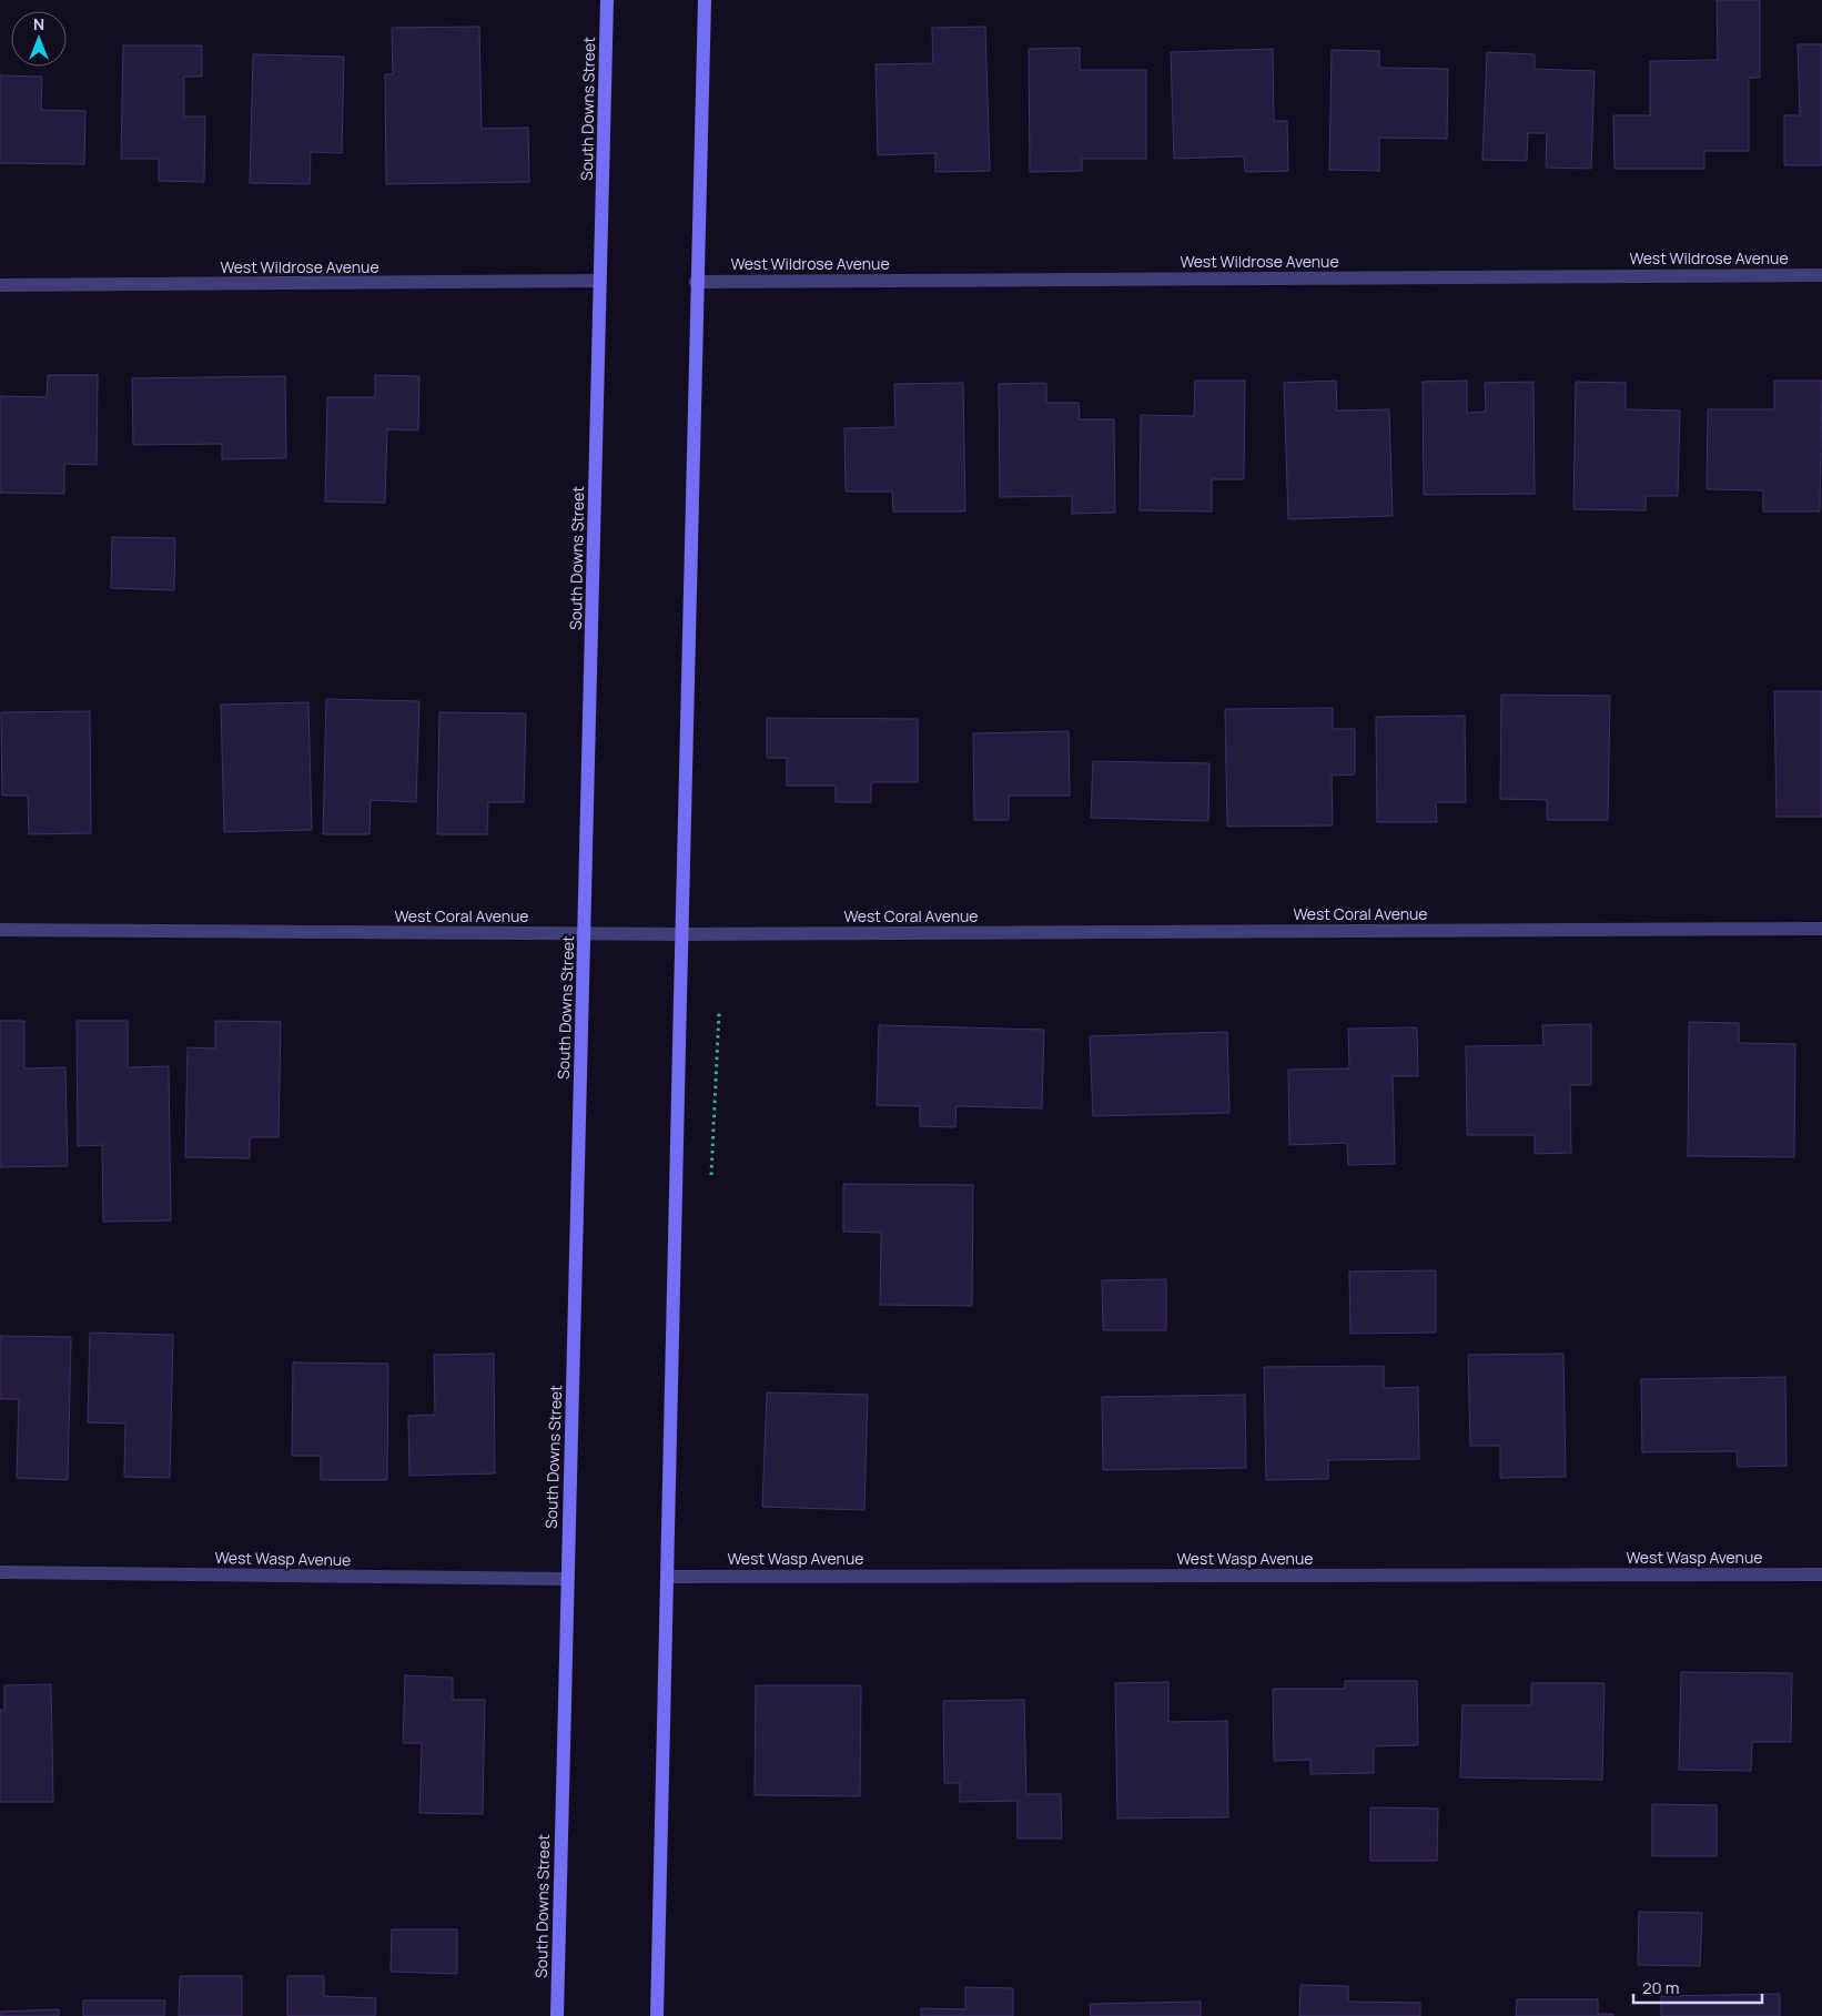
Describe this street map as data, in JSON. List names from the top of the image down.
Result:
{
  "streets": {
    "main road": ["South Downs Street"],
    "street": ["West Wildrose Avenue", "West Coral Avenue", "West Wasp Avenue"]
  },
  "crossings": [
    ["South Downs Street", "West Wildrose Avenue"],
    ["South Downs Street", "West Coral Avenue"],
    ["South Downs Street", "West Wasp Avenue"]
  ],
  "scale_bar": "20 m",
  "north": "top"
}
